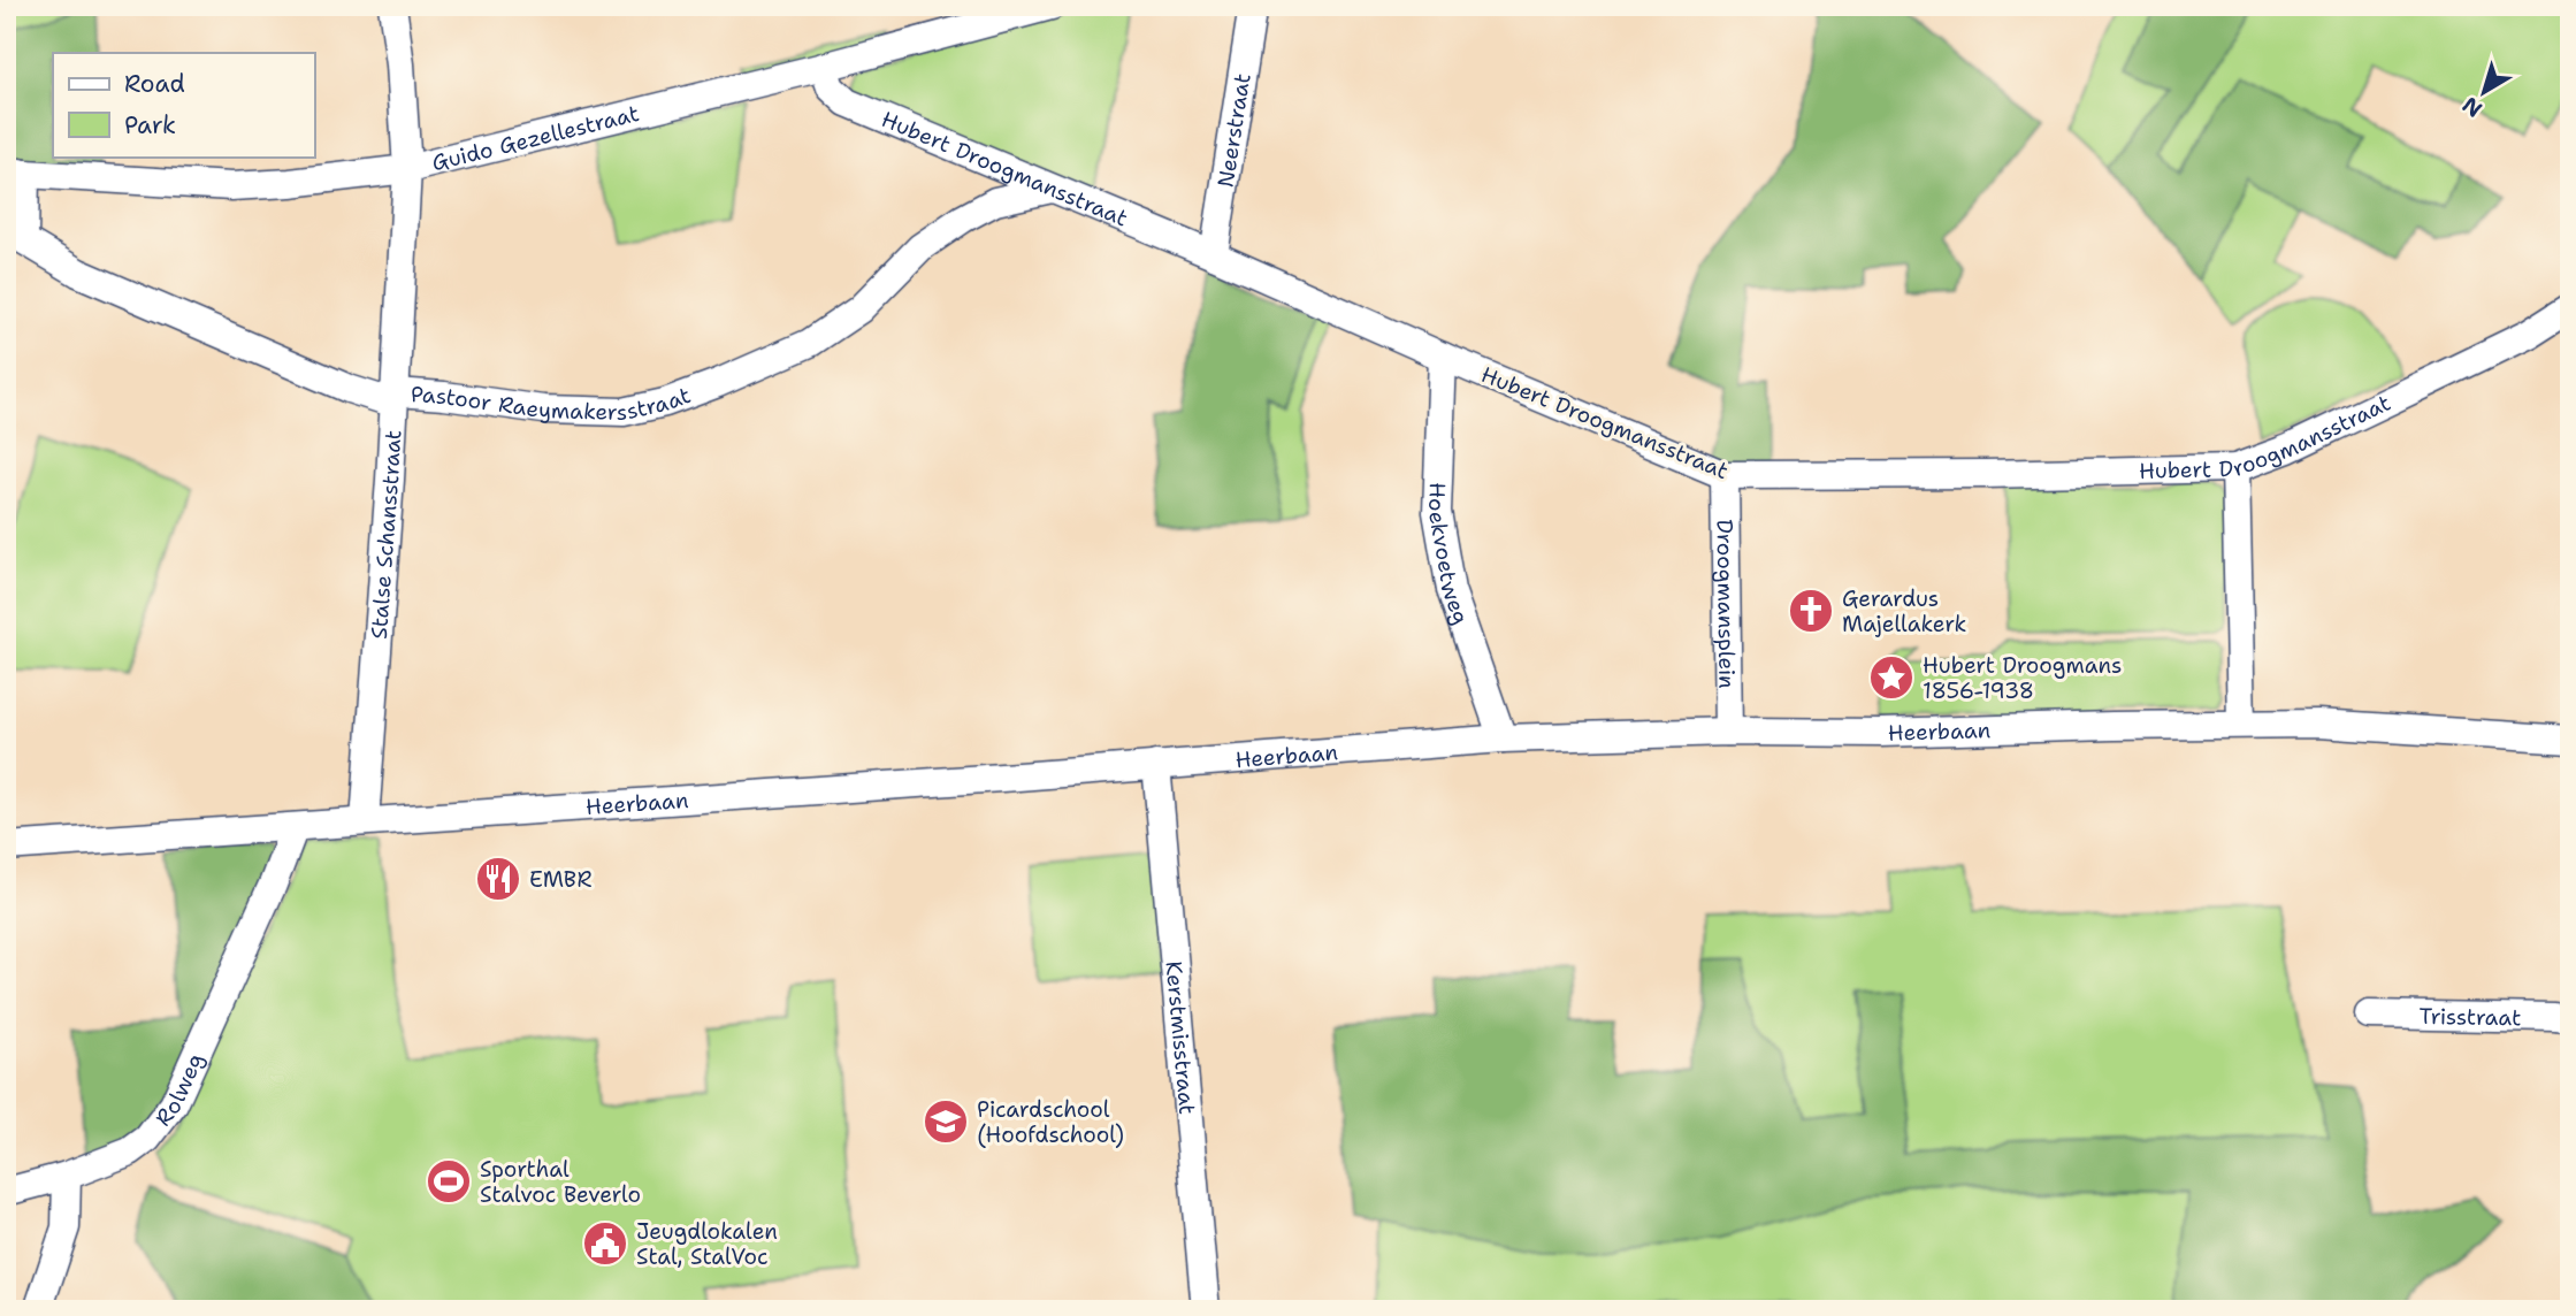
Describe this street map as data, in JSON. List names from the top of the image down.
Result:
{
  "streets": {
    "street": [
      "Neerstraat",
      "Guido Gezellestraat",
      "Hubert Droogmansstraat",
      "Pastoor Raeymakersstraat",
      "Stalse Schansstraat",
      "Hoekvoetweg",
      "Droogmansplein",
      "Heerbaan",
      "Trisstraat",
      "Kerstmisstraat",
      "Rolweg"
    ]
  },
  "crossings": [
    ["Neerstraat", "Hubert Droogmansstraat"],
    ["Guido Gezellestraat", "Hubert Droogmansstraat"],
    ["Guido Gezellestraat", "Pastoor Raeymakersstraat"],
    ["Guido Gezellestraat", "Stalse Schansstraat"],
    ["Hubert Droogmansstraat", "Pastoor Raeymakersstraat"],
    ["Hubert Droogmansstraat", "Hoekvoetweg"],
    ["Hubert Droogmansstraat", "Droogmansplein"],
    ["Pastoor Raeymakersstraat", "Stalse Schansstraat"],
    ["Stalse Schansstraat", "Heerbaan"],
    ["Hoekvoetweg", "Heerbaan"],
    ["Droogmansplein", "Heerbaan"],
    ["Heerbaan", "Kerstmisstraat"],
    ["Heerbaan", "Rolweg"]
  ],
  "places": {
    "church": ["Gerardus Majellakerk"],
    "place": ["Hubert Droogmans 1856-1938"],
    "restaurant": ["EMBR"],
    "school or university": ["Picardschool (Hoofdschool)"],
    "sports": ["Sporthal Stalvoc Beverlo"],
    "public building": ["Jeugdlokalen Stal, StalVoc"]
  },
  "legend": ["Road", "Park"],
  "north": "bottom left"
}
